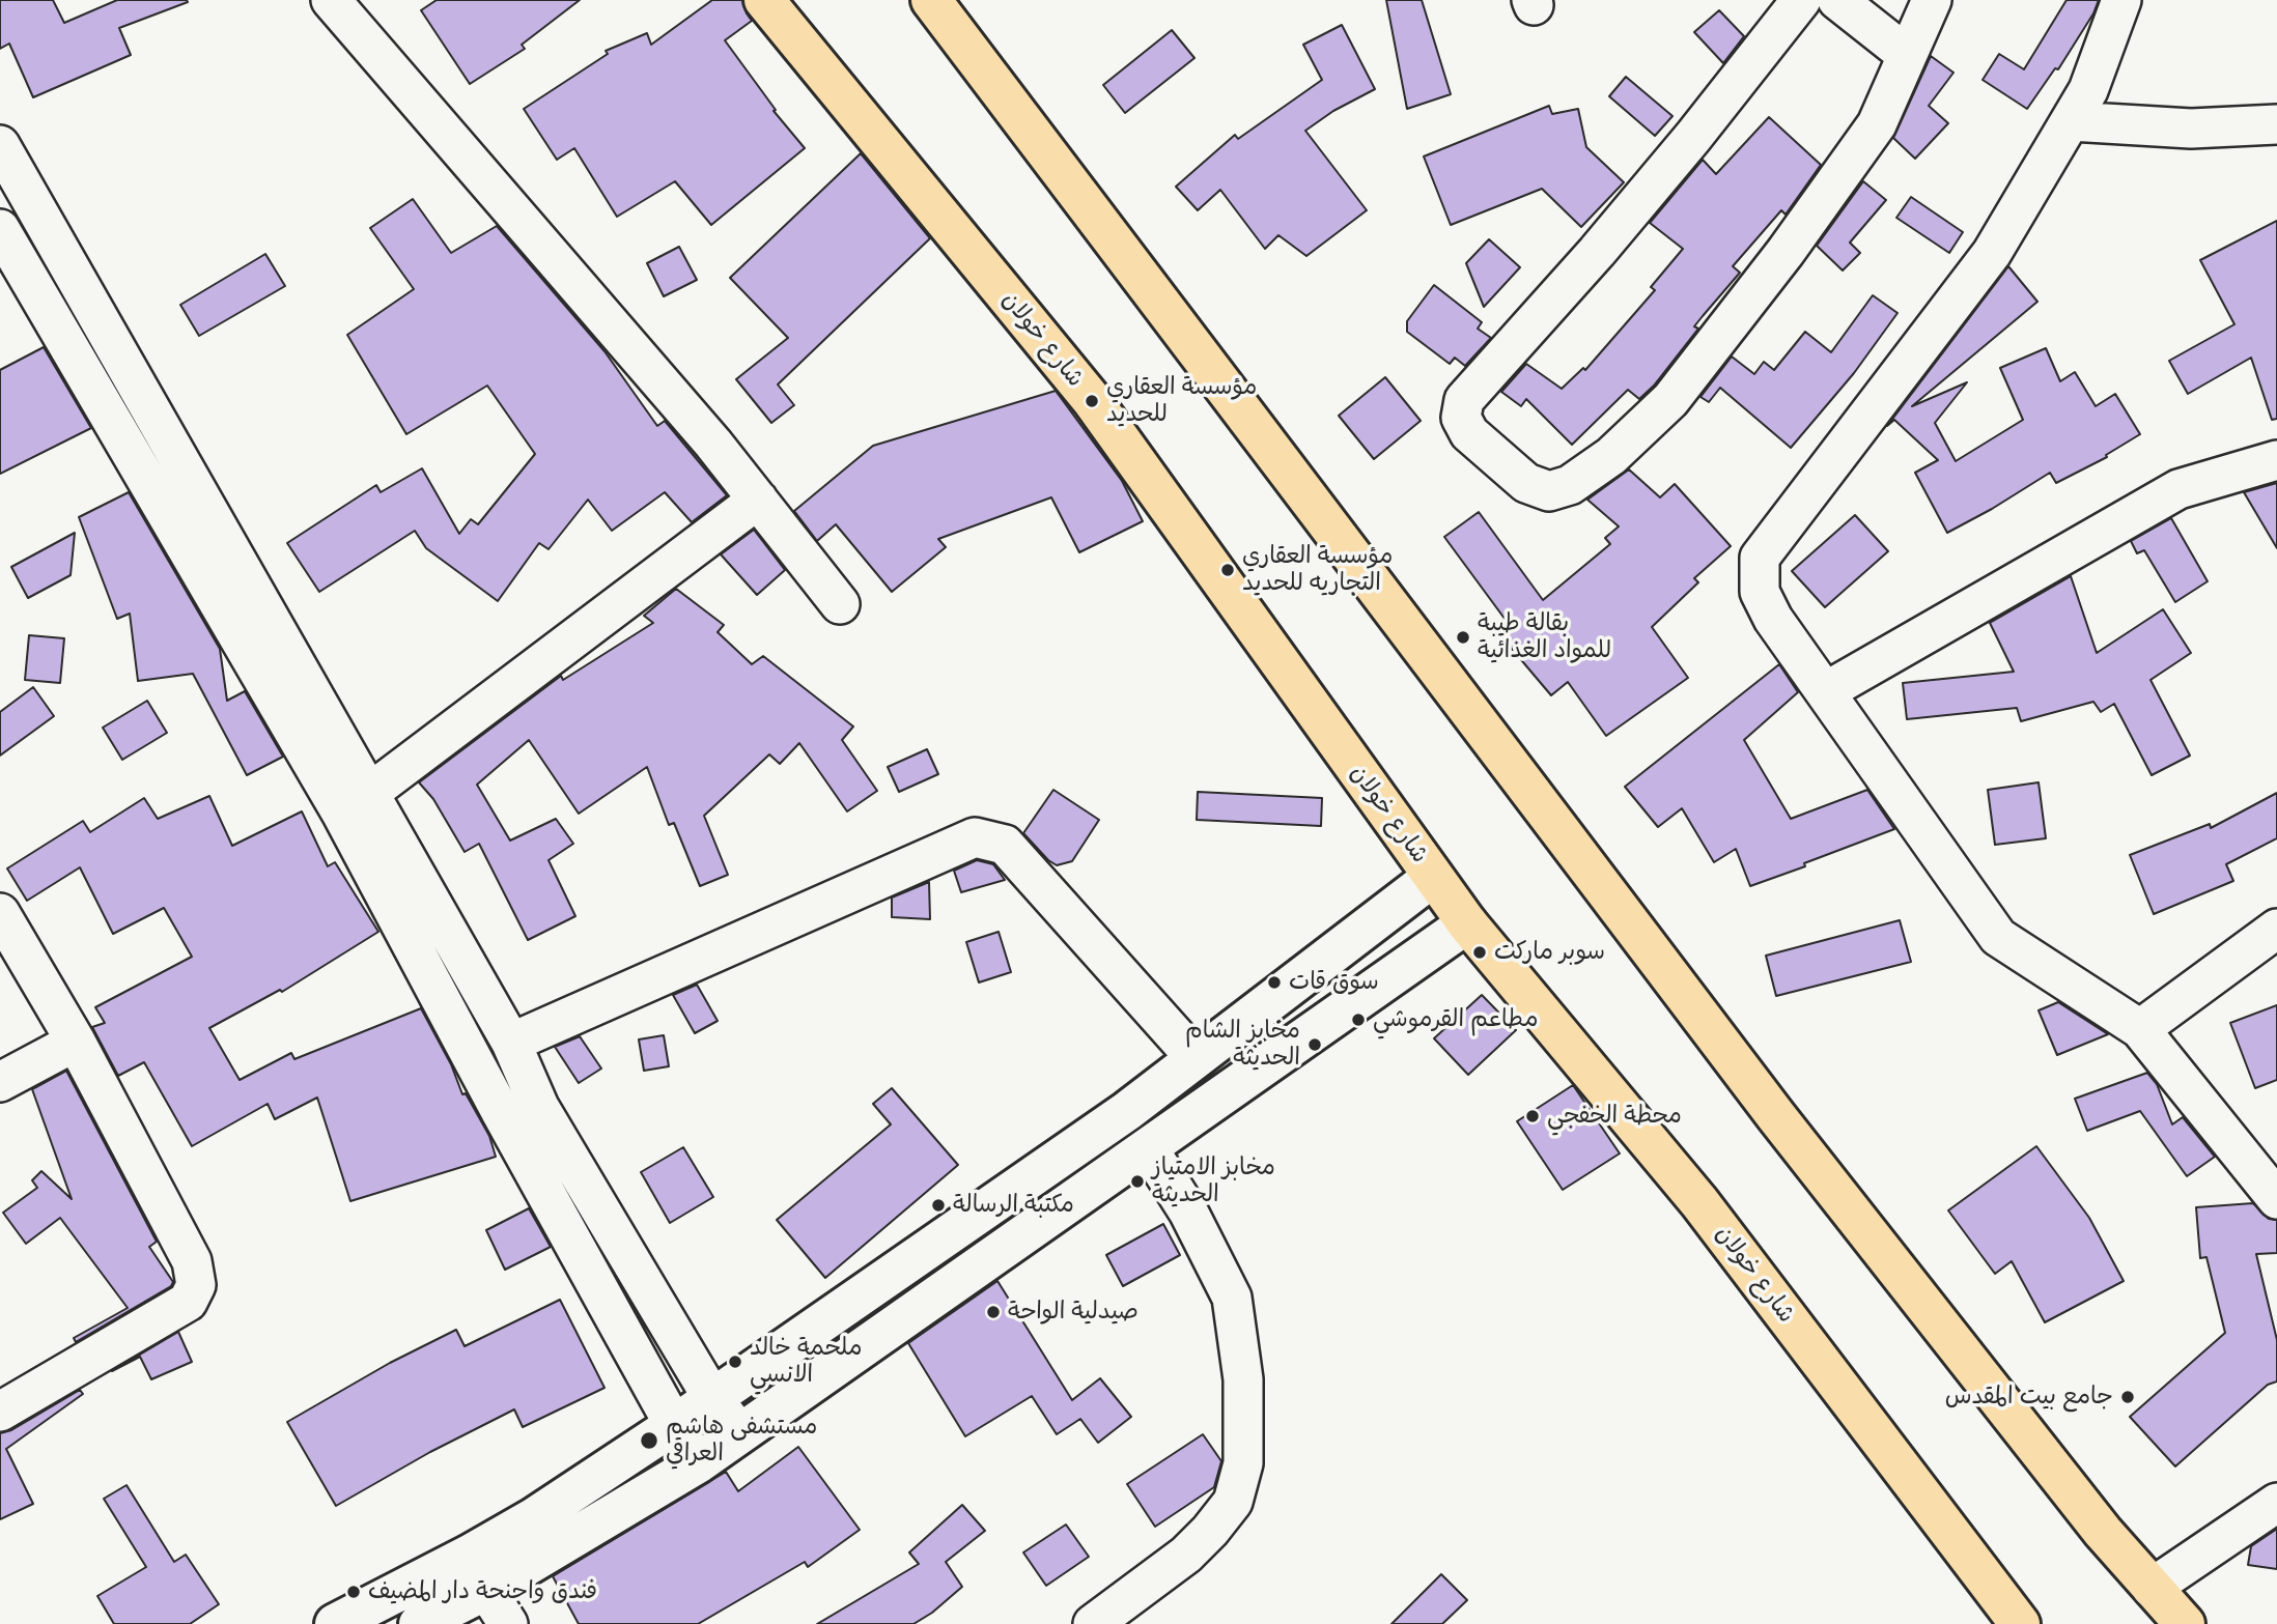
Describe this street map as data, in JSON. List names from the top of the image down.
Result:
{
  "streets": {
    "main road": ["شارع خولان"]
  },
  "places": [
    "مؤسسة العقاري للحديد",
    "مؤسسة العقاري التجاريه للحديد",
    "بقالة طيبة للمواد الغذائية",
    "سوبر ماركت",
    "سوق قات",
    "مطاعم القرموشي",
    "مخابز الشام الحديثة",
    "محطة الخفجي",
    "مخابز الامتياز الحديثة",
    "مكتبة الرسالة",
    "صيدلية الواحة",
    "ملحمة خالد الانسي",
    "جامع بيت المقدس",
    "مستشفى هاشم العراقي",
    "فندق واجنحة دار المضيف"
  ]
}
